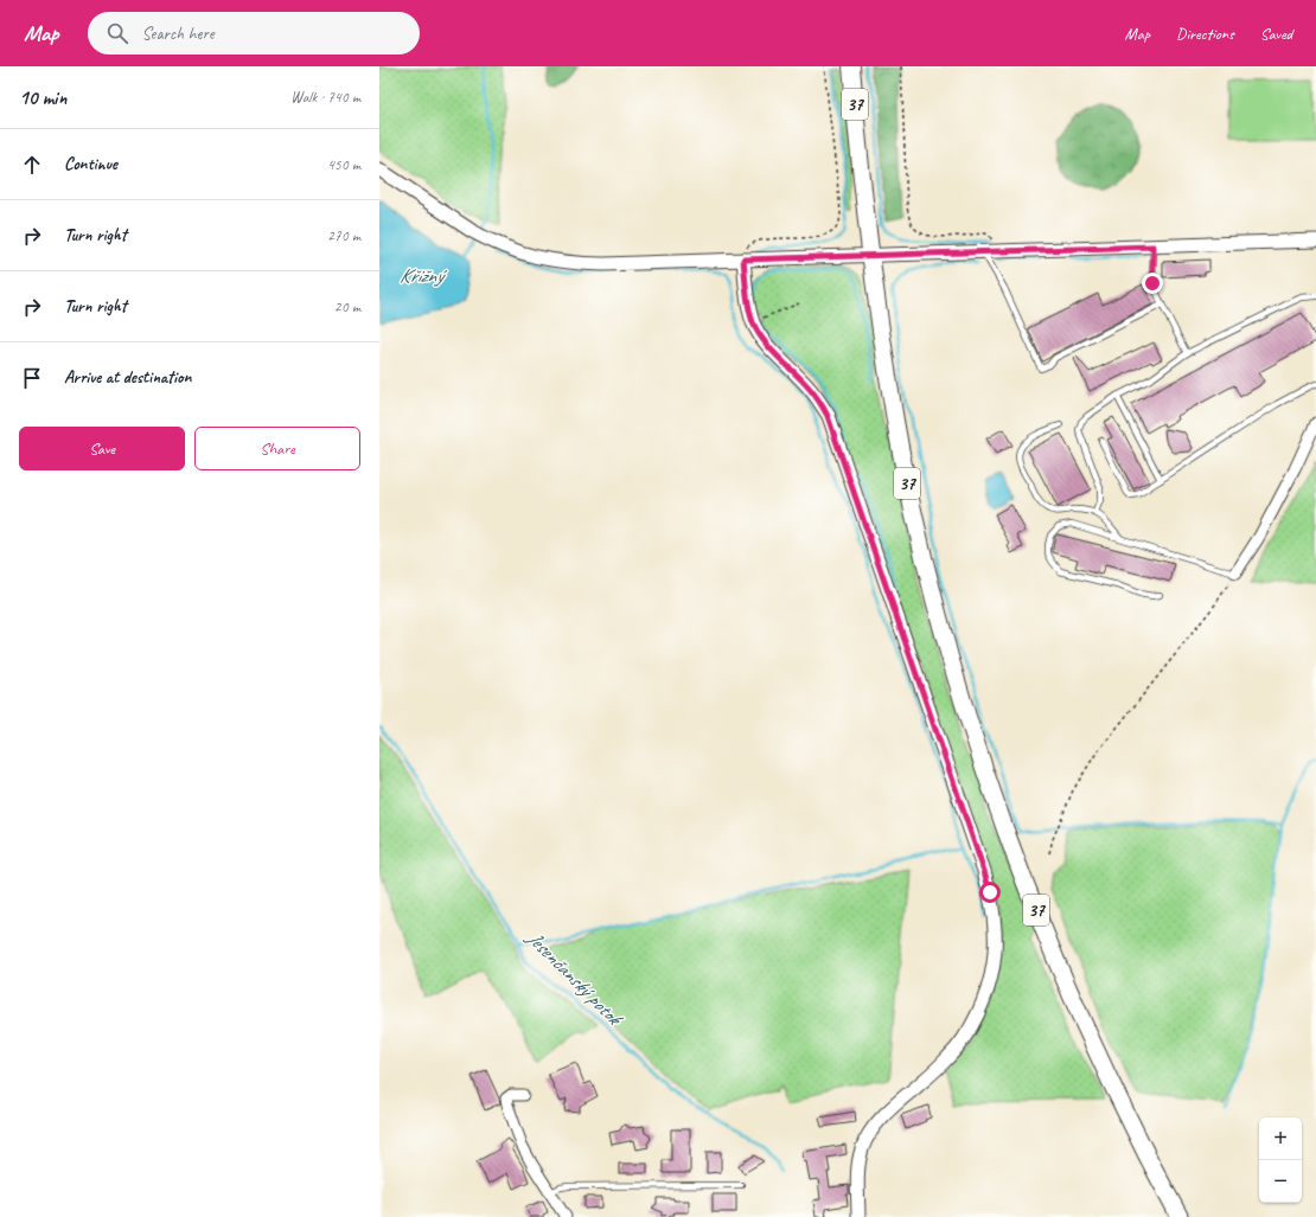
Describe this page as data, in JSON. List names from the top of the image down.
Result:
{
  "streets": {
    "main road": ["37"]
  },
  "water": ["Křižný", "Jesenčanský potok"],
  "page": {
    "header": "Map",
    "search": "Search here",
    "nav": ["Map", "Directions", "Saved"],
    "heading": ["10 min", "Walk · 740 m"],
    "list": [
      ["Continue", "450 m"],
      ["Turn right", "270 m"],
      ["Turn right", "20 m"],
      "Arrive at destination"
    ],
    "buttons": ["Save", "Share"],
    "map_buttons": ["+", "−"]
  }
}
